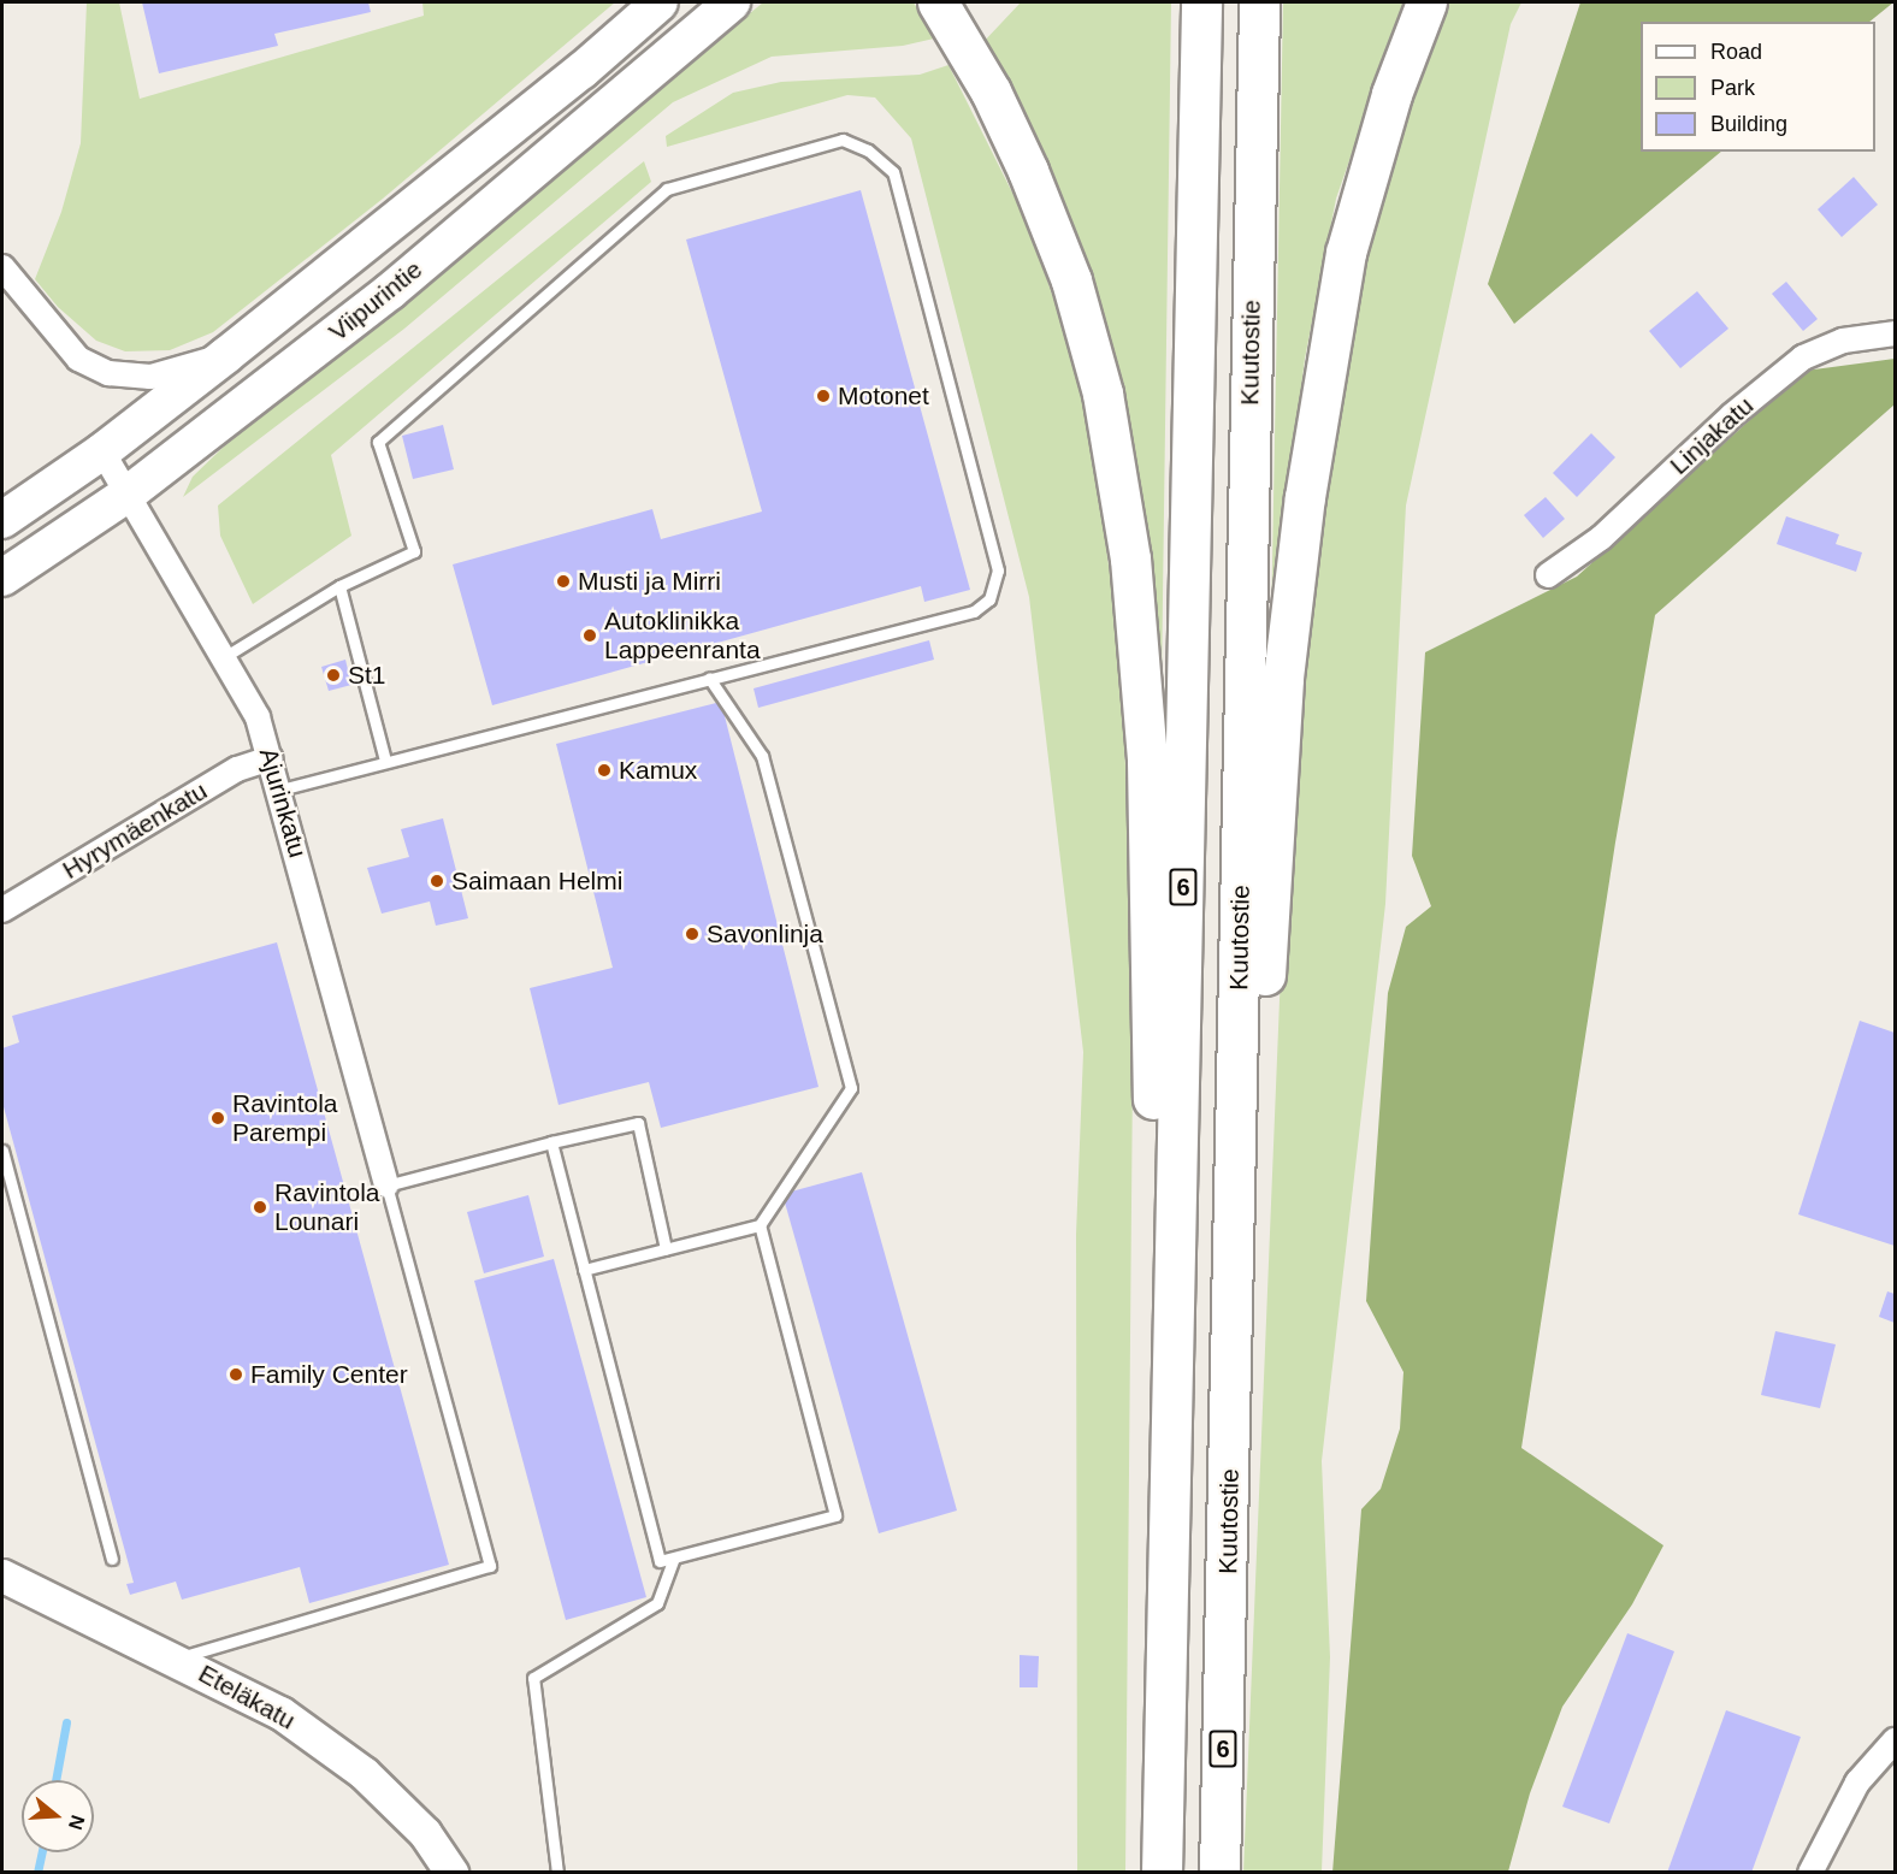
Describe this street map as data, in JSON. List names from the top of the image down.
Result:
{
  "streets": {
    "highway": ["Kuutostie", "6"],
    "main road": ["Viipurintie", "Eteläkatu"],
    "street": ["Linjakatu", "Ajurinkatu", "Hyrymäenkatu"]
  },
  "crossings": [
    ["Viipurintie", "Ajurinkatu"],
    ["Ajurinkatu", "Hyrymäenkatu"]
  ],
  "places": [
    "Motonet",
    "Musti ja Mirri",
    "Autoklinikka Lappeenranta",
    "St1",
    "Kamux",
    "Saimaan Helmi",
    "Savonlinja",
    "Ravintola Parempi",
    "Ravintola Lounari",
    "Family Center"
  ],
  "legend": ["Road", "Park", "Building"],
  "north": "right"
}
